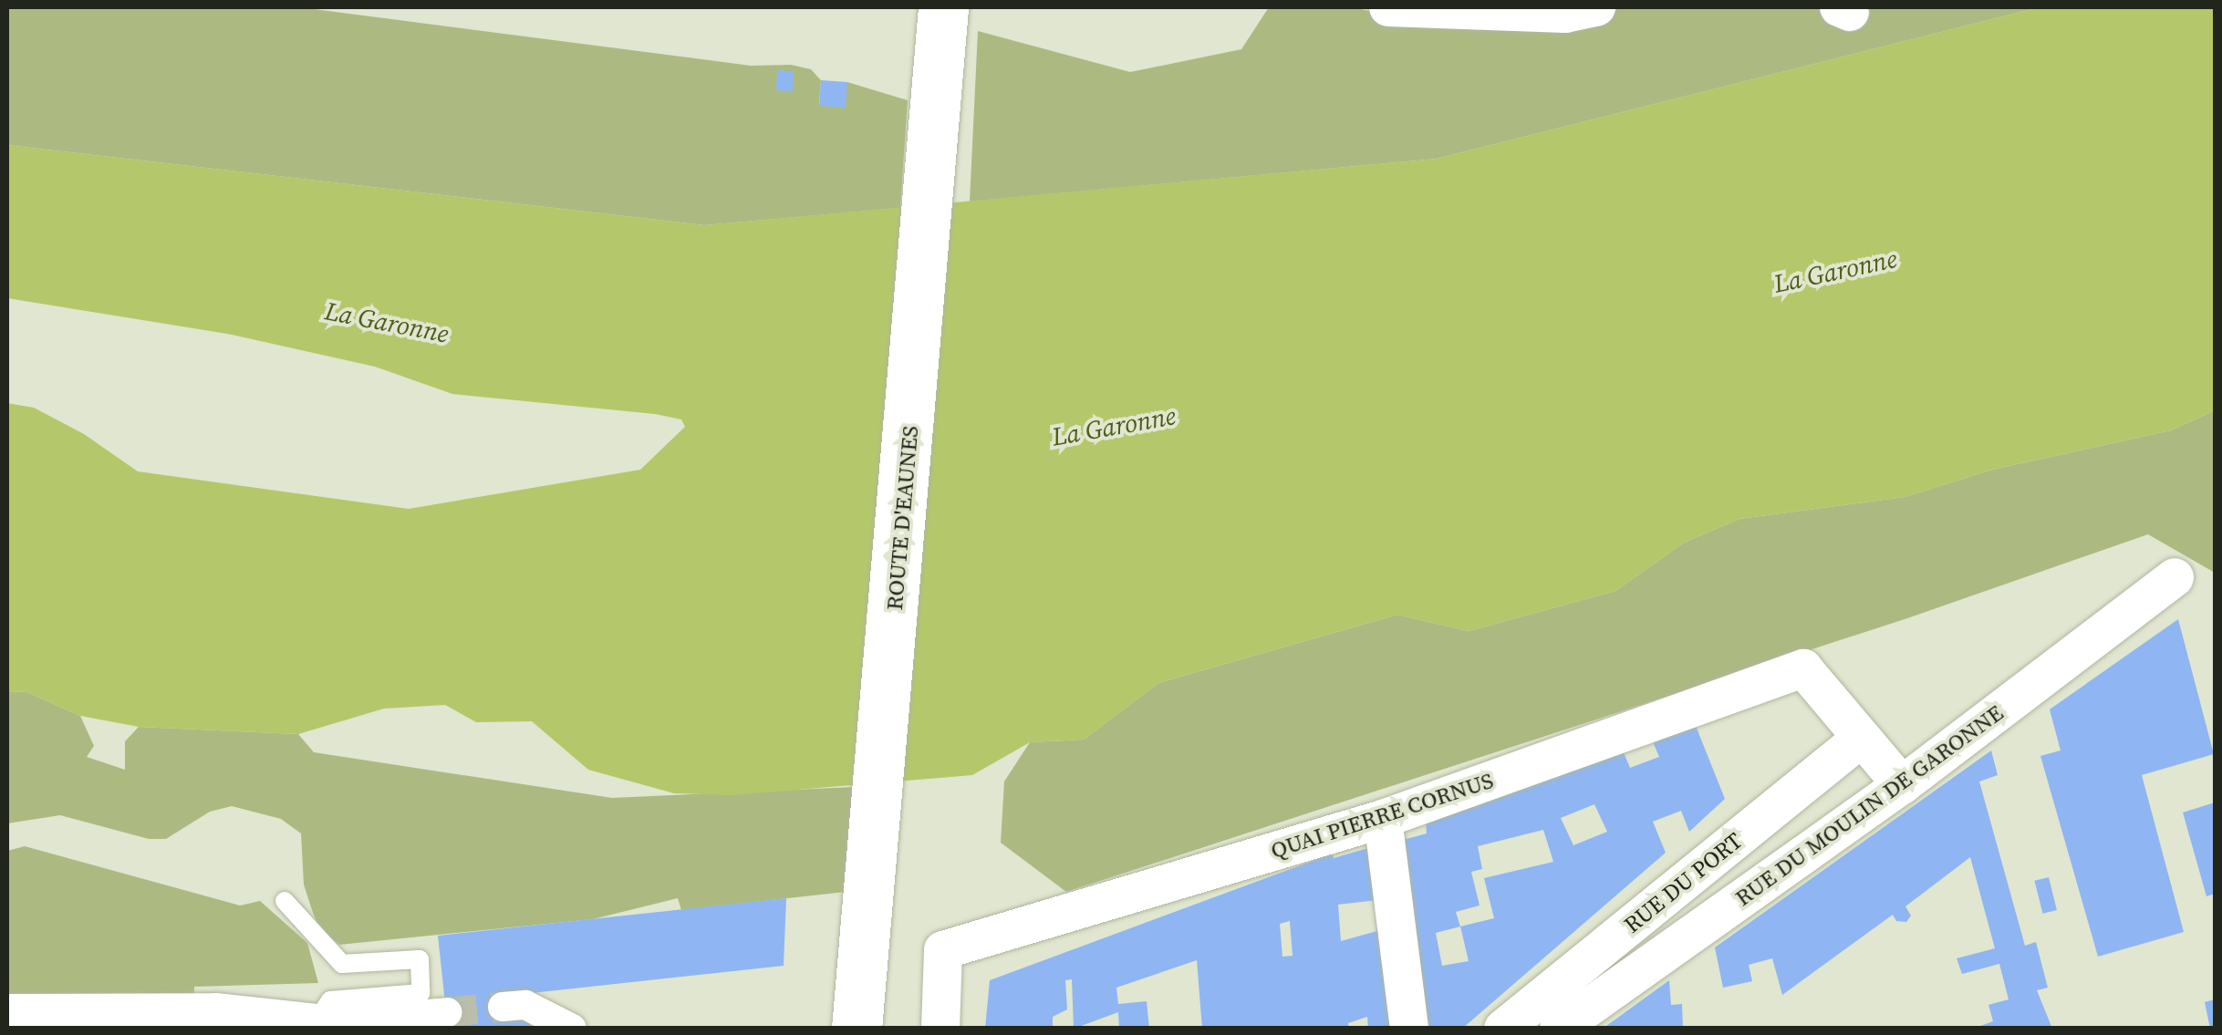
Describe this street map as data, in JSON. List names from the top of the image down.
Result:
{
  "streets": {
    "main road": ["ROUTE D'EAUNES"],
    "street": ["RUE DU MOULIN DE GARONNE", "QUAI PIERRE CORNUS", "RUE DU PORT"]
  },
  "crossings": [
    ["QUAI PIERRE CORNUS", "RUE DU PORT"]
  ],
  "water": ["La Garonne"]
}
